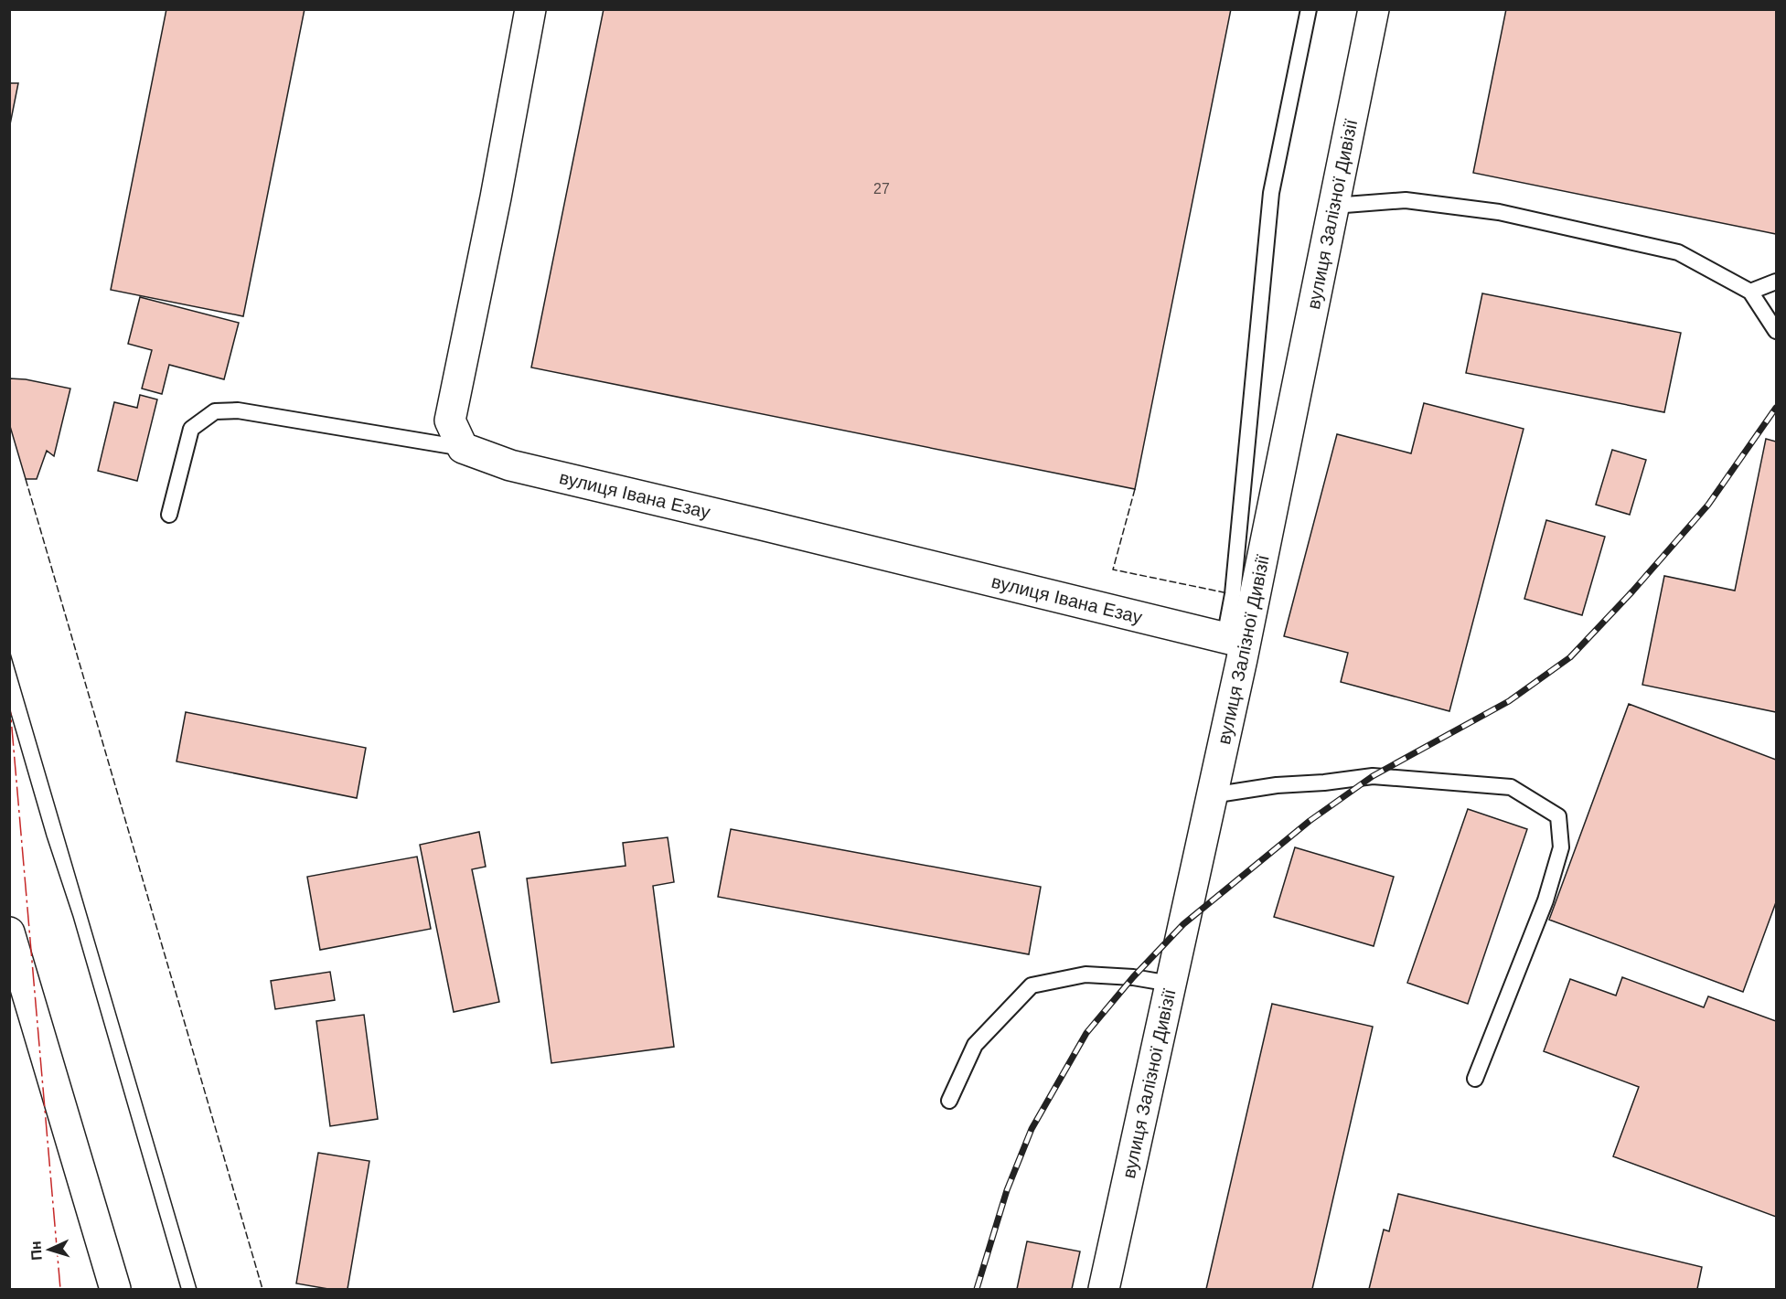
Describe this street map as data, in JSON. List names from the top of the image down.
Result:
{
  "streets": {
    "street": ["вулиця Залізної Дивізії", "вулиця Івана Езау"]
  },
  "crossings": [
    ["вулиця Залізної Дивізії", "вулиця Івана Езау"]
  ],
  "house_numbers": ["27"],
  "north": "left"
}
